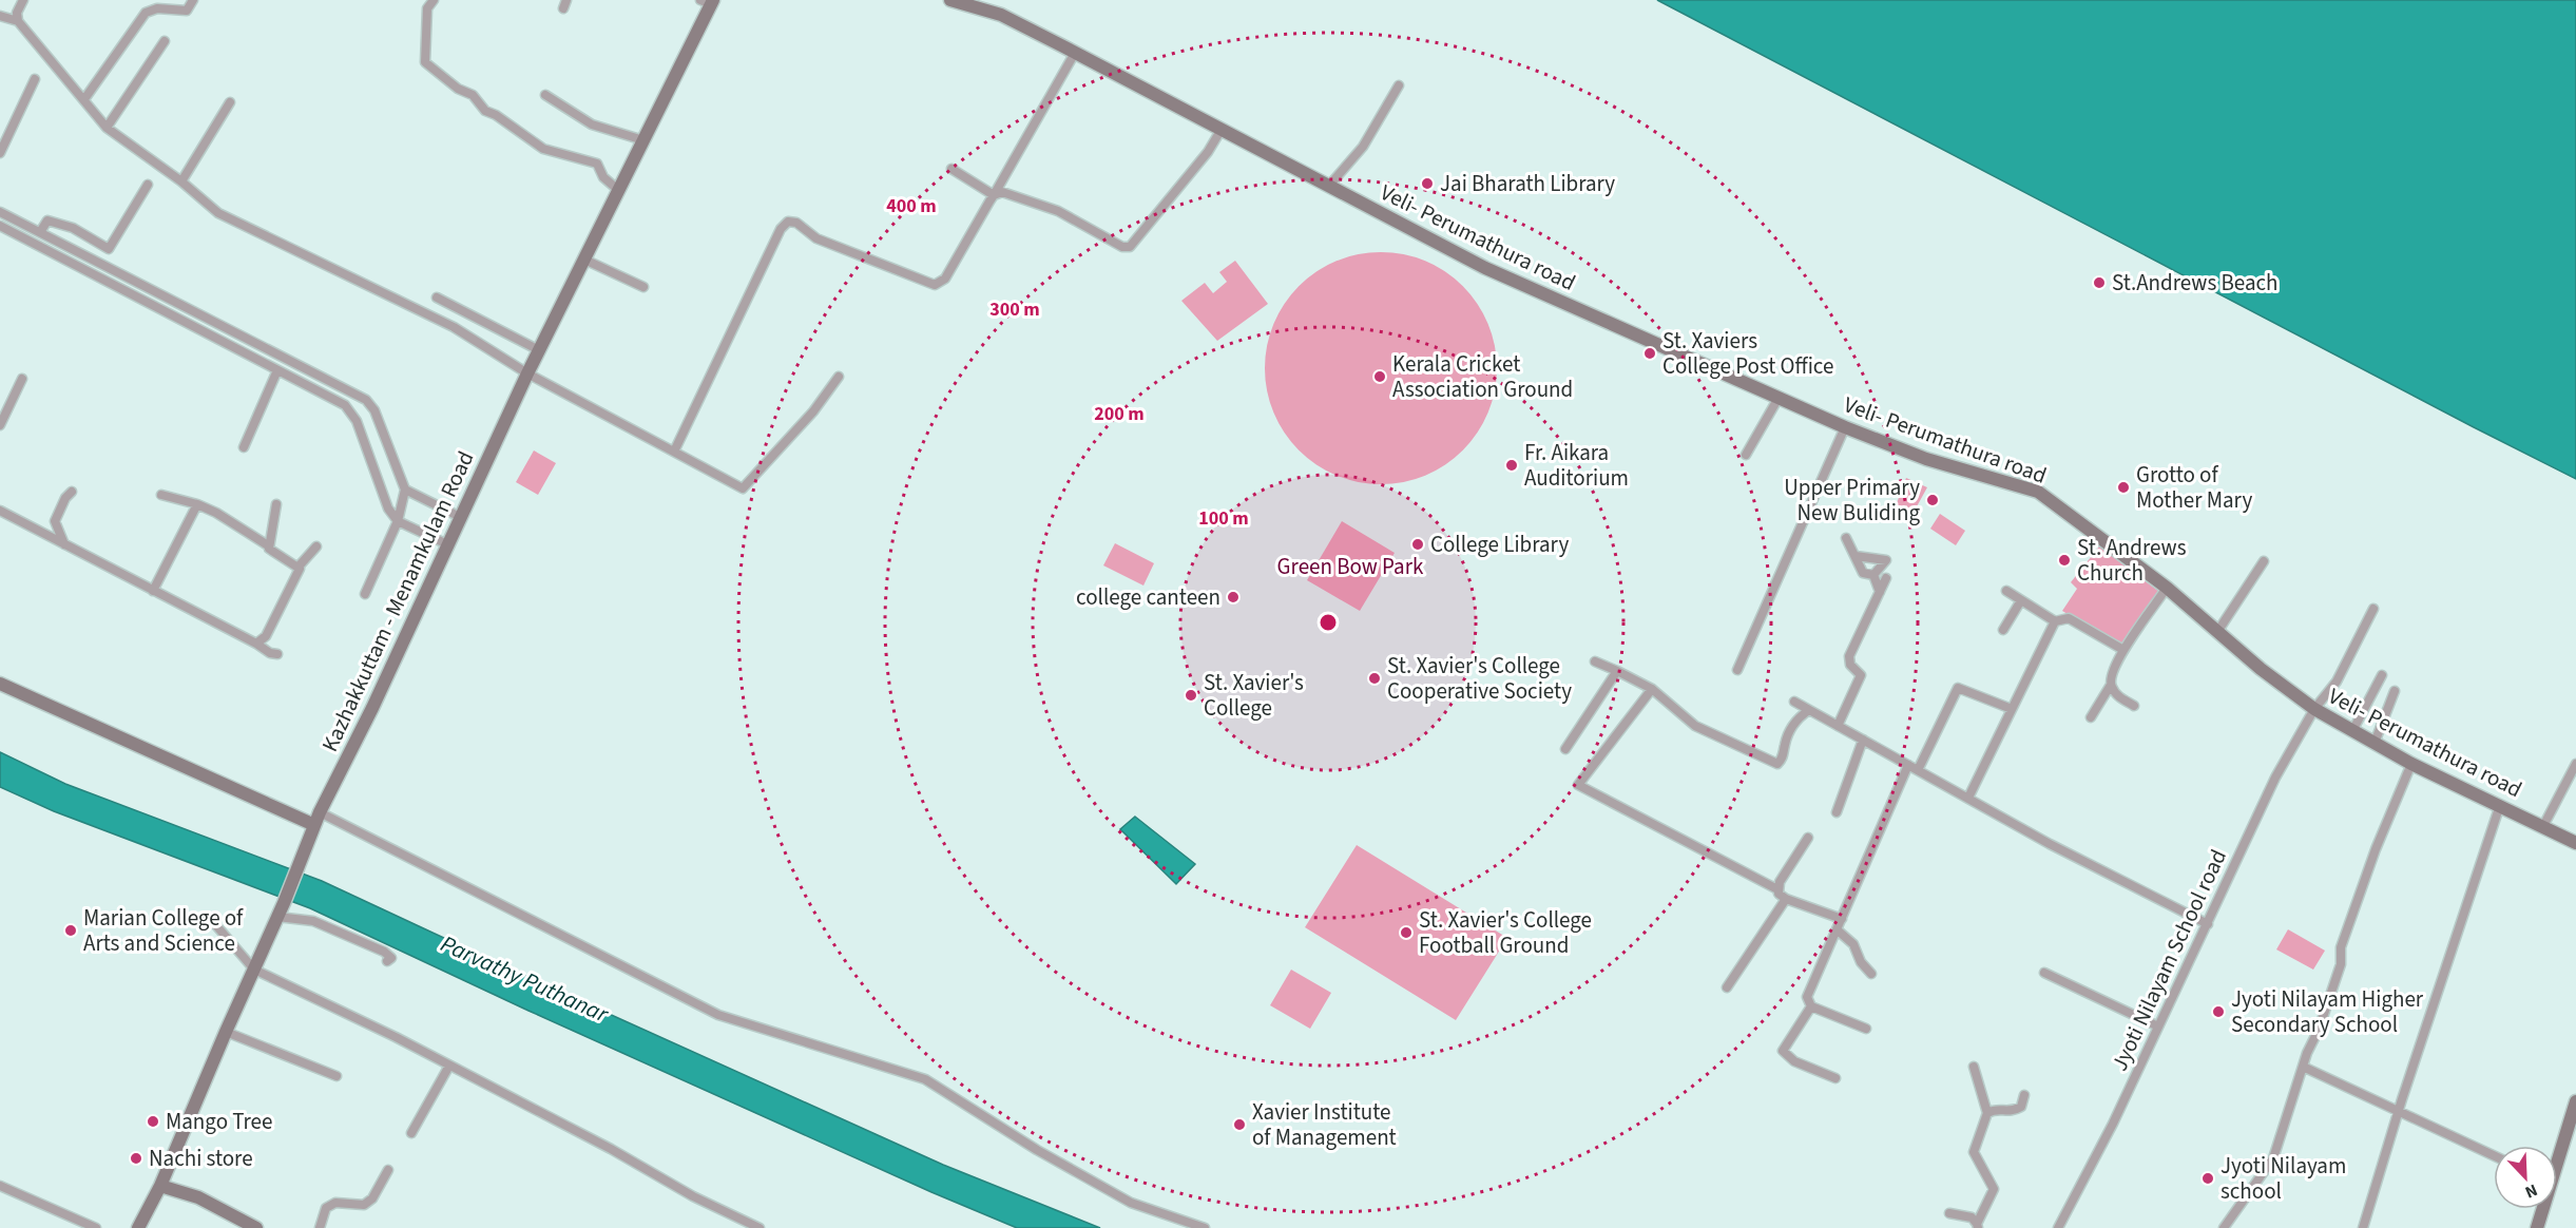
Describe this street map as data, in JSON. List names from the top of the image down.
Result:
{
  "streets": {
    "main road": ["Veli- Perumathura road", "Kazhakkuttam - Menamkulam Road"],
    "street": ["Jyoti Nilayam School road"]
  },
  "crossings": [
    ["Veli- Perumathura road", "Jyoti Nilayam School road"]
  ],
  "water": ["Parvathy Puthanar"],
  "parks": ["Green Bow Park"],
  "places": [
    "Jai Bharath Library",
    "St.Andrews Beach",
    "St. Xaviers College Post Office",
    "Kerala Cricket Association Ground",
    "Fr. Aikara Auditorium",
    "Grotto of Mother Mary",
    "Upper Primary New Buliding",
    "College Library",
    "St. Andrews Church",
    "college canteen",
    "St. Xavier's College Cooperative Society",
    "St. Xavier's College",
    "Marian College of Arts and Science",
    "St. Xavier's College Football Ground",
    "Jyoti Nilayam Higher Secondary School",
    "Mango Tree",
    "Xavier Institute of Management",
    "Nachi store",
    "Jyoti Nilayam school"
  ],
  "north": "bottom right",
  "rings": [
    "400 m",
    "300 m",
    "200 m",
    "100 m"
  ]
}
